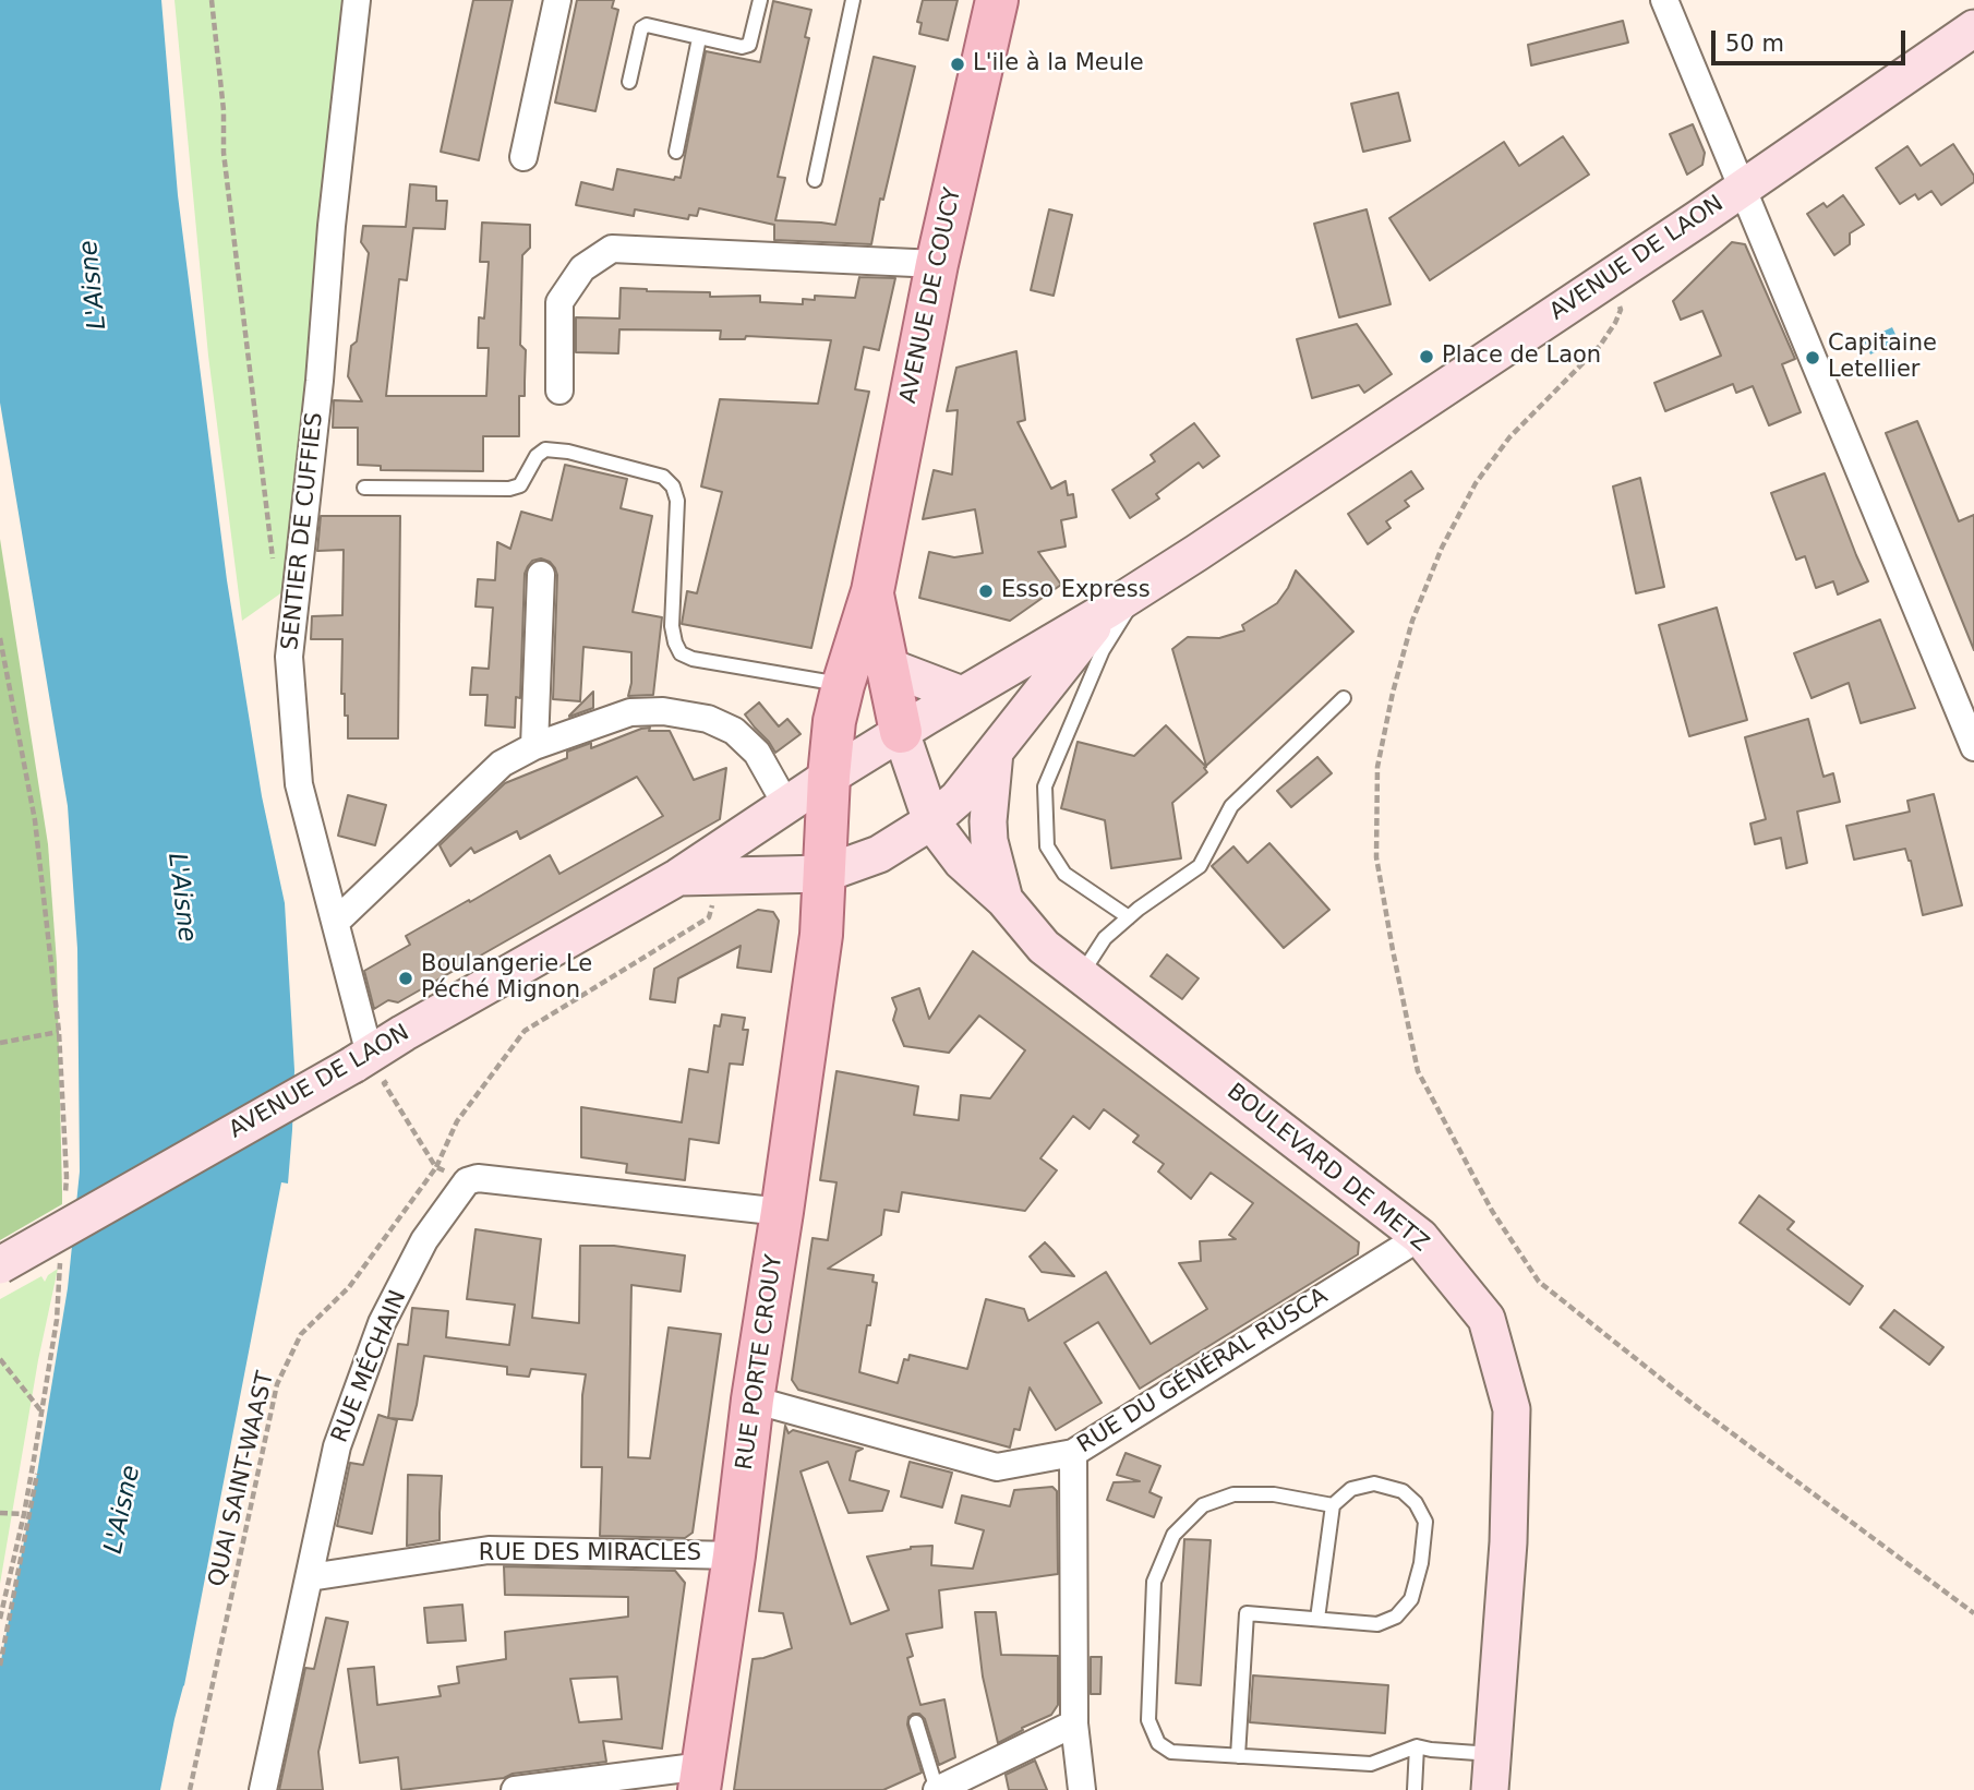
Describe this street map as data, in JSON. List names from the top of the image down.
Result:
{
  "streets": {
    "main road": [
      "AVENUE DE LAON",
      "AVENUE DE COUCY",
      "BOULEVARD DE METZ",
      "RUE PORTE CROUY"
    ],
    "street": [
      "SENTIER DE CUFFIES",
      "RUE MÉCHAIN",
      "RUE DU GÉNÉRAL RUSCA",
      "RUE DES MIRACLES"
    ],
    "path": ["QUAI SAINT-WAAST"]
  },
  "crossings": [
    ["AVENUE DE LAON", "SENTIER DE CUFFIES"],
    ["BOULEVARD DE METZ", "RUE DU GÉNÉRAL RUSCA"],
    ["RUE PORTE CROUY", "RUE DU GÉNÉRAL RUSCA"],
    ["RUE PORTE CROUY", "RUE DES MIRACLES"],
    ["RUE MÉCHAIN", "RUE DES MIRACLES"]
  ],
  "water": ["L'Aisne"],
  "places": [
    "L'ile à la Meule",
    "Place de Laon",
    "Capitaine Letellier",
    "Esso Express",
    "Boulangerie Le Péché Mignon"
  ],
  "scale_bar": "50 m"
}
